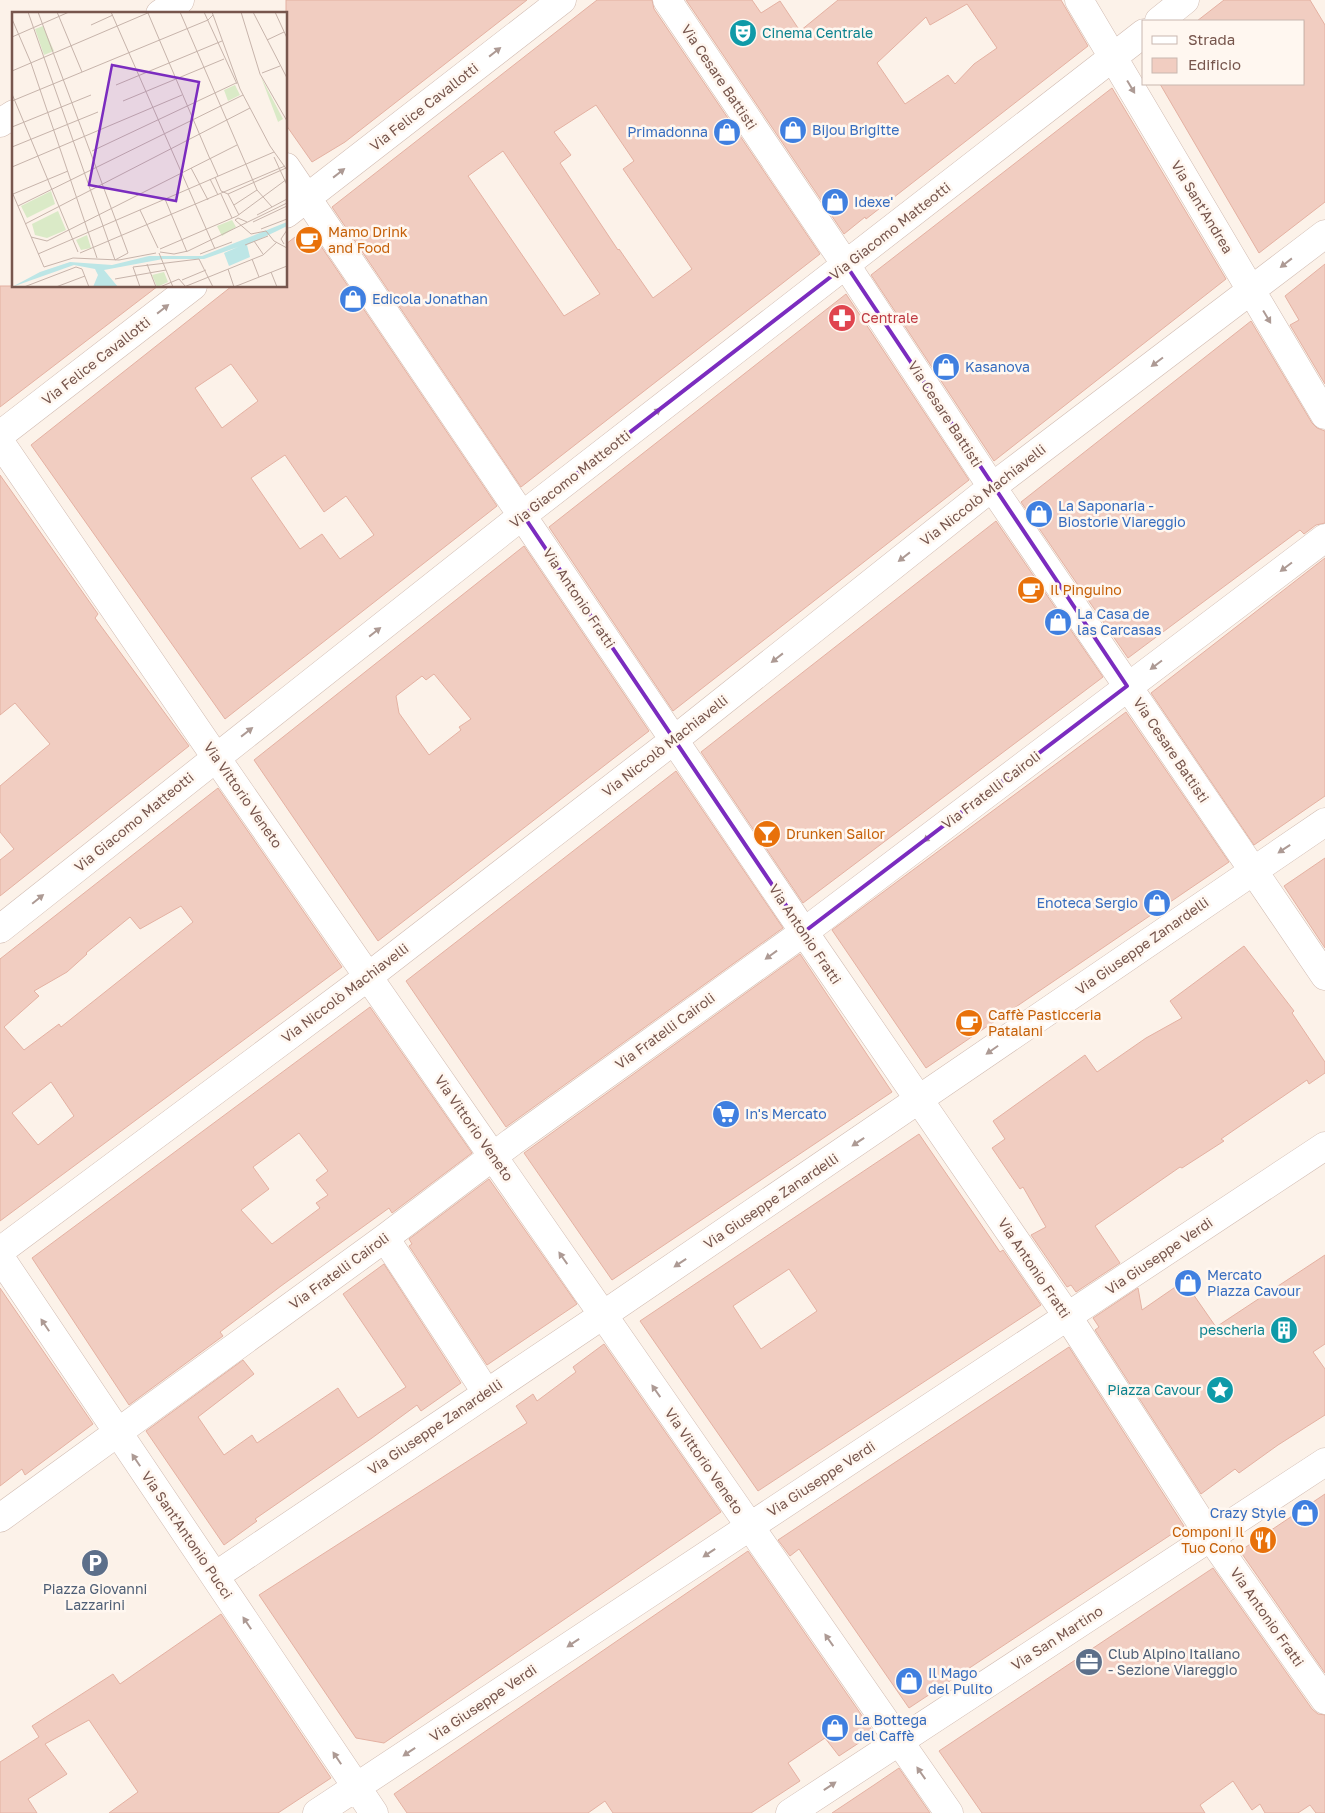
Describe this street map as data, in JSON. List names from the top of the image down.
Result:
{
  "streets": {
    "street": [
      "Via Cesare Battisti",
      "Via Felice Cavallotti",
      "Via Sant'Andrea",
      "Via Giacomo Matteotti",
      "Via Niccolò Machiavelli",
      "Via Antonio Fratti",
      "Via Fratelli Cairoli",
      "Via Vittorio Veneto",
      "Via Giuseppe Zanardelli",
      "Via Giuseppe Verdi",
      "Via Sant'Antonio Pucci",
      "Via San Martino"
    ]
  },
  "crossings": [
    ["Via Cesare Battisti", "Via Giacomo Matteotti"],
    ["Via Cesare Battisti", "Via Niccolò Machiavelli"],
    ["Via Cesare Battisti", "Via Fratelli Cairoli"],
    ["Via Cesare Battisti", "Via Giuseppe Zanardelli"],
    ["Via Felice Cavallotti", "Via Antonio Fratti"],
    ["Via Sant'Andrea", "Via Giacomo Matteotti"],
    ["Via Sant'Andrea", "Via Niccolò Machiavelli"],
    ["Via Giacomo Matteotti", "Via Antonio Fratti"],
    ["Via Giacomo Matteotti", "Via Vittorio Veneto"],
    ["Via Niccolò Machiavelli", "Via Antonio Fratti"],
    ["Via Niccolò Machiavelli", "Via Vittorio Veneto"],
    ["Via Antonio Fratti", "Via Fratelli Cairoli"],
    ["Via Antonio Fratti", "Via Giuseppe Zanardelli"],
    ["Via Antonio Fratti", "Via Giuseppe Verdi"],
    ["Via Antonio Fratti", "Via San Martino"],
    ["Via Fratelli Cairoli", "Via Vittorio Veneto"],
    ["Via Fratelli Cairoli", "Via Sant'Antonio Pucci"],
    ["Via Vittorio Veneto", "Via Giuseppe Zanardelli"],
    ["Via Vittorio Veneto", "Via Giuseppe Verdi"],
    ["Via Vittorio Veneto", "Via San Martino"],
    ["Via Giuseppe Zanardelli", "Via Sant'Antonio Pucci"],
    ["Via Giuseppe Verdi", "Via Sant'Antonio Pucci"]
  ],
  "one_way": [
    "Via Felice Cavallotti",
    "Via Sant'Andrea",
    "Via Giacomo Matteotti",
    "Via Niccolò Machiavelli",
    "Via Fratelli Cairoli",
    "Via Vittorio Veneto",
    "Via Giuseppe Zanardelli",
    "Via Giuseppe Verdi",
    "Via Sant'Antonio Pucci"
  ],
  "places": {
    "theatre": ["Cinema Centrale"],
    "shop": [
      "Bijou Brigitte",
      "Primadonna",
      "Idexe'",
      "Edicola Jonathan",
      "Kasanova",
      "La Saponaria - Biostorie Viareggio",
      "La Casa de las Carcasas",
      "Enoteca Sergio",
      "Mercato Piazza Cavour",
      "Crazy Style",
      "Il Mago del Pulito",
      "La Bottega del Caffè"
    ],
    "cafe": ["Mamo Drink and Food", "Il Pinguino", "Caffè Pasticceria Patalani"],
    "pharmacy": ["Centrale"],
    "bar": ["Drunken Sailor"],
    "supermarket": ["In's Mercato"],
    "building": ["pescheria"],
    "place": ["Piazza Cavour"],
    "restaurant": ["Componi Il Tuo Cono"],
    "parking": ["Piazza Giovanni Lazzarini"],
    "office": ["Club Alpino Italiano - Sezione Viareggio"]
  },
  "legend": ["Strada", "Edificio"]
}
